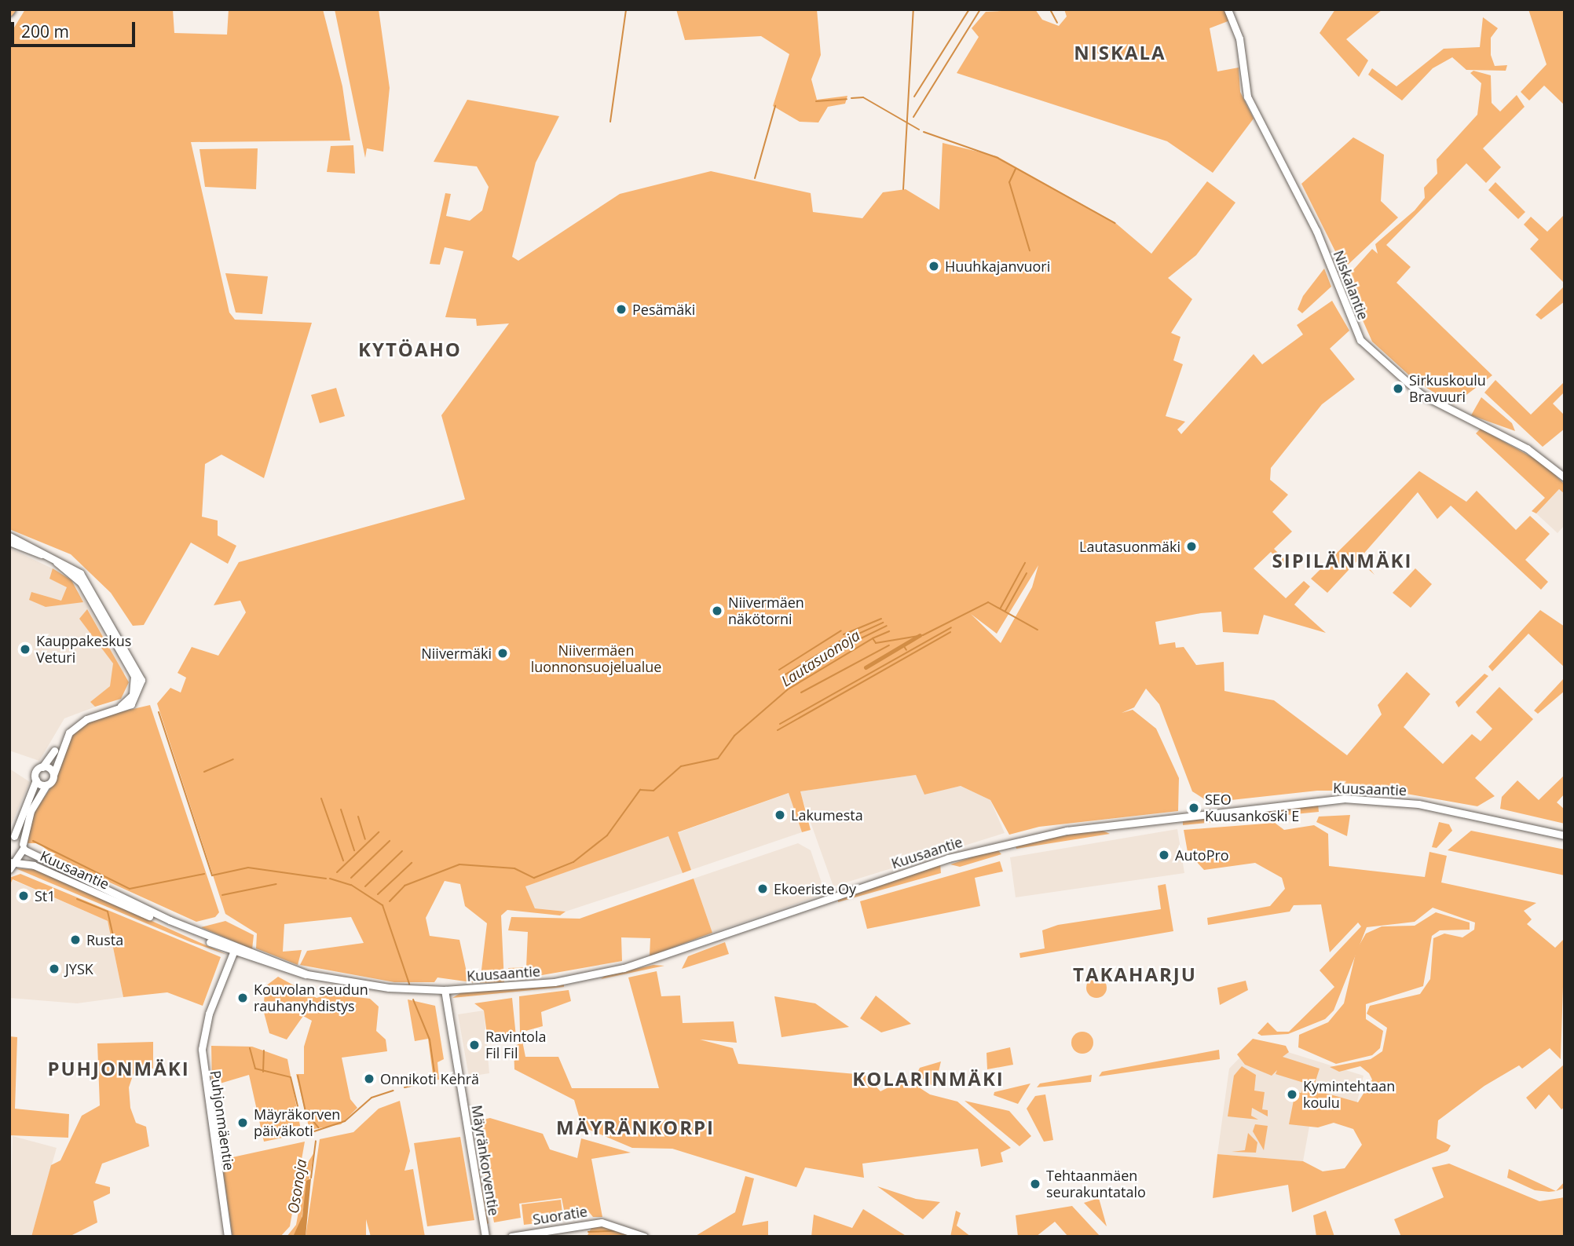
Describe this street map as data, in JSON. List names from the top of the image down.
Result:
{
  "streets": {
    "street": [
      "Niskalantie",
      "Kuusaantie",
      "Puhjonmäentie",
      "Mäyränkorventie",
      "Suoratie"
    ]
  },
  "crossings": [
    ["Kuusaantie", "Puhjonmäentie"],
    ["Kuusaantie", "Mäyränkorventie"]
  ],
  "districts": [
    "NISKALA",
    "KYTÖAHO",
    "SIPILÄNMÄKI",
    "TAKAHARJU",
    "PUHJONMÄKI",
    "KOLARINMÄKI",
    "MÄYRÄNKORPI"
  ],
  "water": ["Lautasuonoja", "Osonoja"],
  "parks": ["Niivermäen luonnonsuojelualue"],
  "places": [
    "Huuhkajanvuori",
    "Pesämäki",
    "Sirkuskoulu Bravuuri",
    "Lautasuonmäki",
    "Niivermäen näkötorni",
    "Kauppakeskus Veturi",
    "Niivermäki",
    "SEO Kuusankoski E",
    "Lakumesta",
    "AutoPro",
    "Ekoeriste Oy",
    "St1",
    "Rusta",
    "JYSK",
    "Kouvolan seudun rauhanyhdistys",
    "Ravintola Fil Fil",
    "Onnikoti Kehrä",
    "Kymintehtaan koulu",
    "Mäyräkorven päiväkoti",
    "Tehtaanmäen seurakuntatalo"
  ],
  "scale_bar": "200 m"
}
